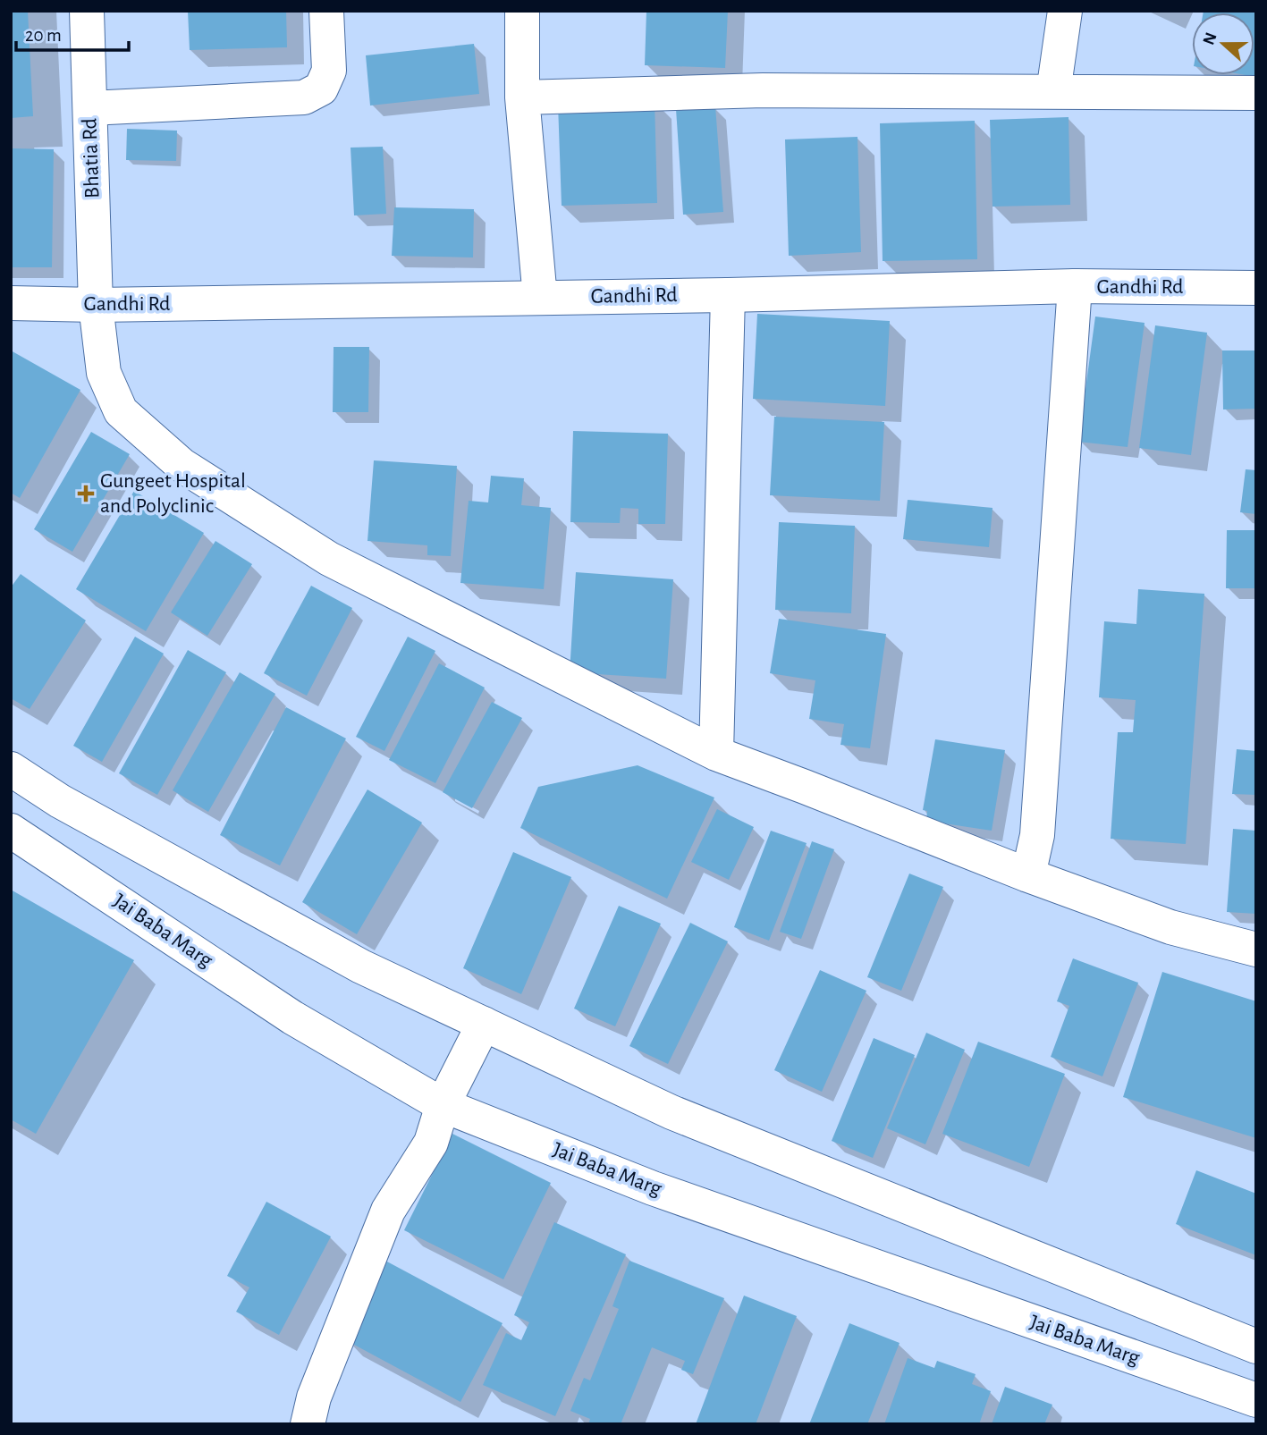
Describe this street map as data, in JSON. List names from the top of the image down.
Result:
{
  "streets": {
    "street": ["Bhatia Rd", "Gandhi Rd", "Jai Baba Marg"]
  },
  "crossings": [
    ["Bhatia Rd", "Gandhi Rd"]
  ],
  "places": {
    "health": ["Gungeet Hospital and Polyclinic"]
  },
  "scale_bar": "20 m",
  "north": "left"
}
